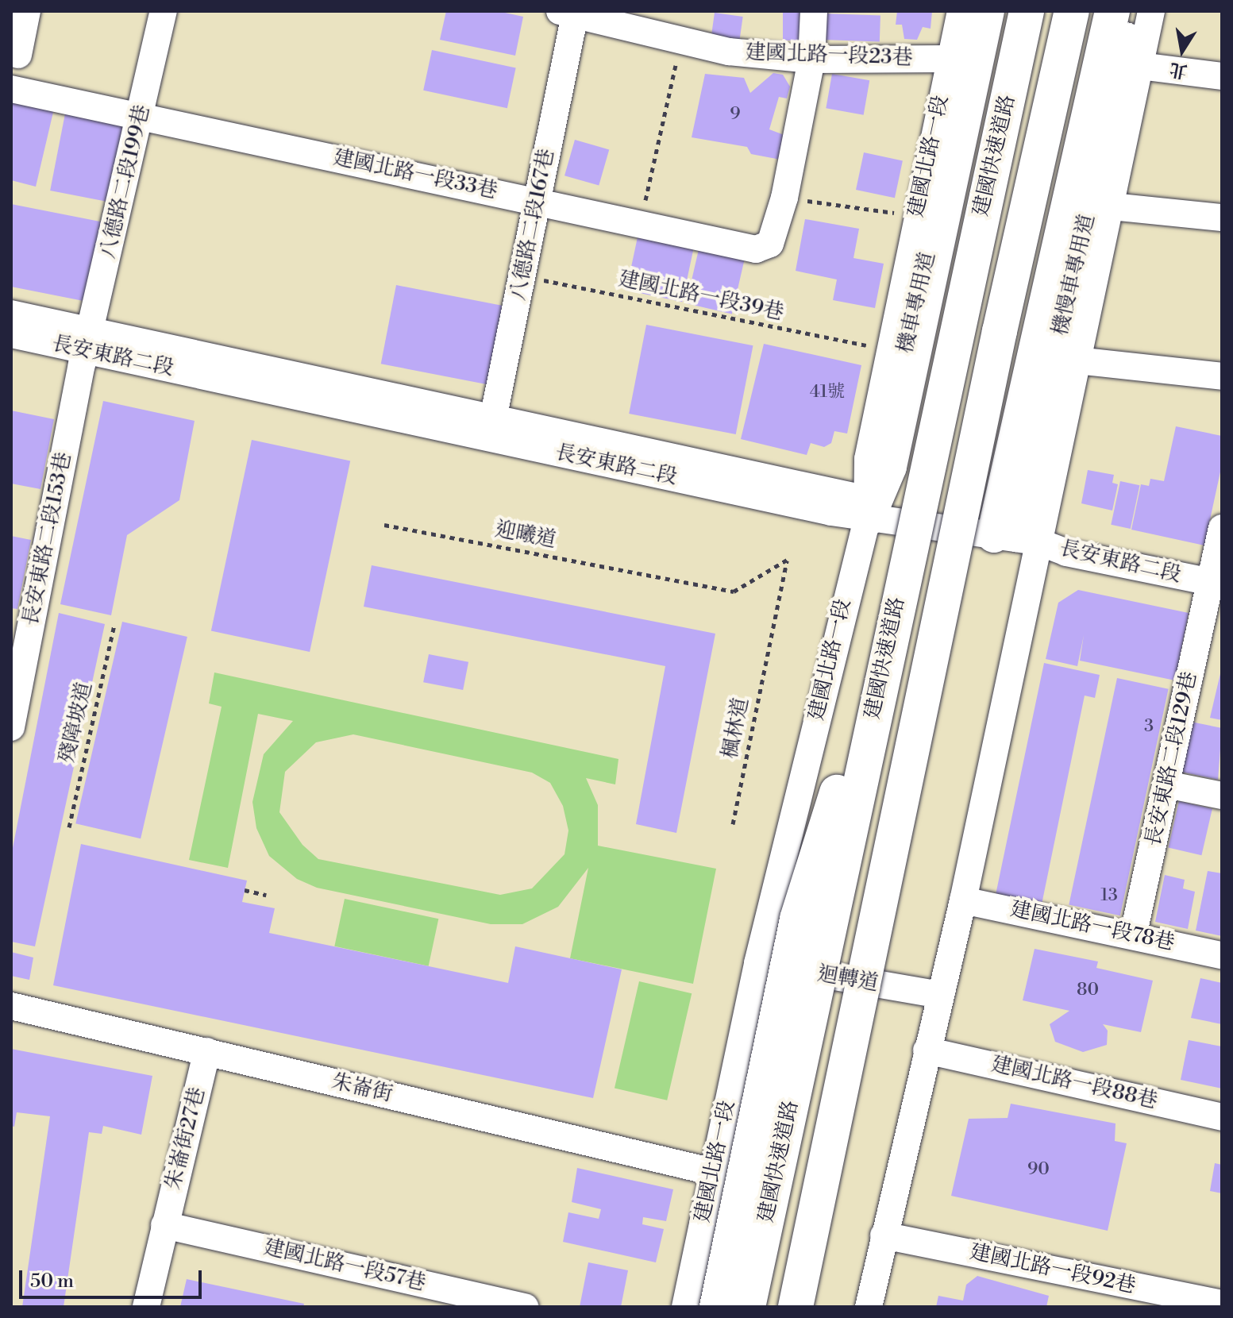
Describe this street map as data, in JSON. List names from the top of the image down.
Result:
{
  "streets": {
    "highway": ["建國快速道路"],
    "street": [
      "建國北路一段23巷",
      "建國北路一段",
      "建國北路一段33巷",
      "八德路二段199巷",
      "八德路二段167巷",
      "機慢車專用道",
      "機車專用道",
      "長安東路二段",
      "長安東路二段153巷",
      "長安東路二段129巷",
      "建國北路一段78巷",
      "迴轉道",
      "建國北路一段88巷",
      "朱崙街",
      "朱崙街27巷",
      "建國北路一段57巷",
      "建國北路一段92巷"
    ],
    "path": [
      "建國北路一段39巷",
      "迎曦道",
      "殘障坡道",
      "楓林道"
    ]
  },
  "crossings": [
    ["建國北路一段23巷", "建國北路一段"],
    ["建國北路一段23巷", "八德路二段167巷"],
    ["建國北路一段", "機車專用道"],
    ["建國北路一段", "長安東路二段"],
    ["建國北路一段", "迴轉道"],
    ["建國北路一段", "朱崙街"],
    ["建國北路一段33巷", "八德路二段199巷"],
    ["建國北路一段33巷", "八德路二段167巷"],
    ["八德路二段199巷", "長安東路二段"],
    ["八德路二段199巷", "長安東路二段153巷"],
    ["八德路二段167巷", "建國北路一段39巷"],
    ["八德路二段167巷", "長安東路二段"],
    ["機慢車專用道", "長安東路二段"],
    ["機車專用道", "長安東路二段"],
    ["長安東路二段", "長安東路二段153巷"],
    ["長安東路二段", "長安東路二段129巷"],
    ["迎曦道", "楓林道"],
    ["長安東路二段129巷", "建國北路一段78巷"],
    ["朱崙街", "朱崙街27巷"],
    ["朱崙街27巷", "建國北路一段57巷"]
  ],
  "house_numbers": [
    "9",
    "41號",
    "3",
    "13",
    "80",
    "90"
  ],
  "scale_bar": "50 m",
  "north": "bottom"
}
